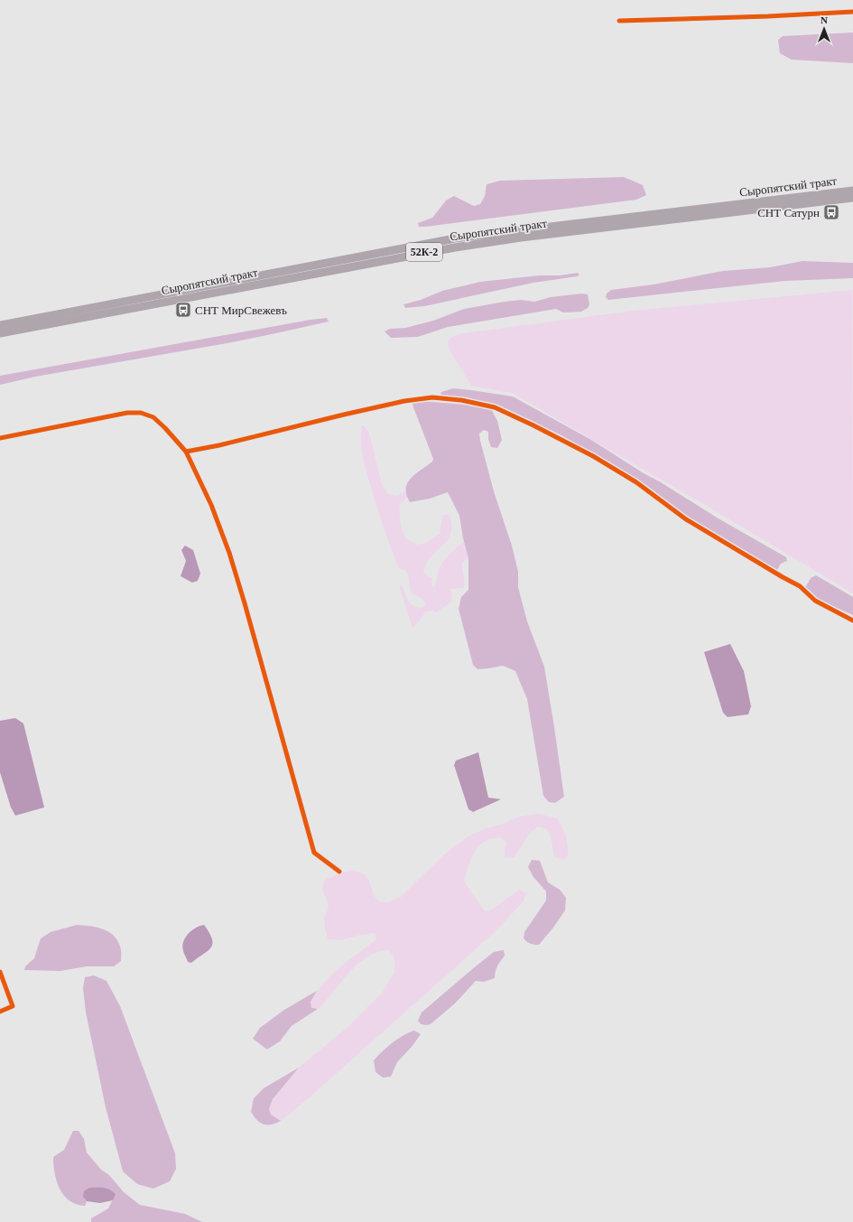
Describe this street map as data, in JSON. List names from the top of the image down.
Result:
{
  "streets": {
    "main road": ["Сыропятский тракт", "52К-2"]
  },
  "places": {
    "bus stop": ["СНТ Сатурн", "СНТ МирСвежевъ"]
  },
  "north": "top"
}
